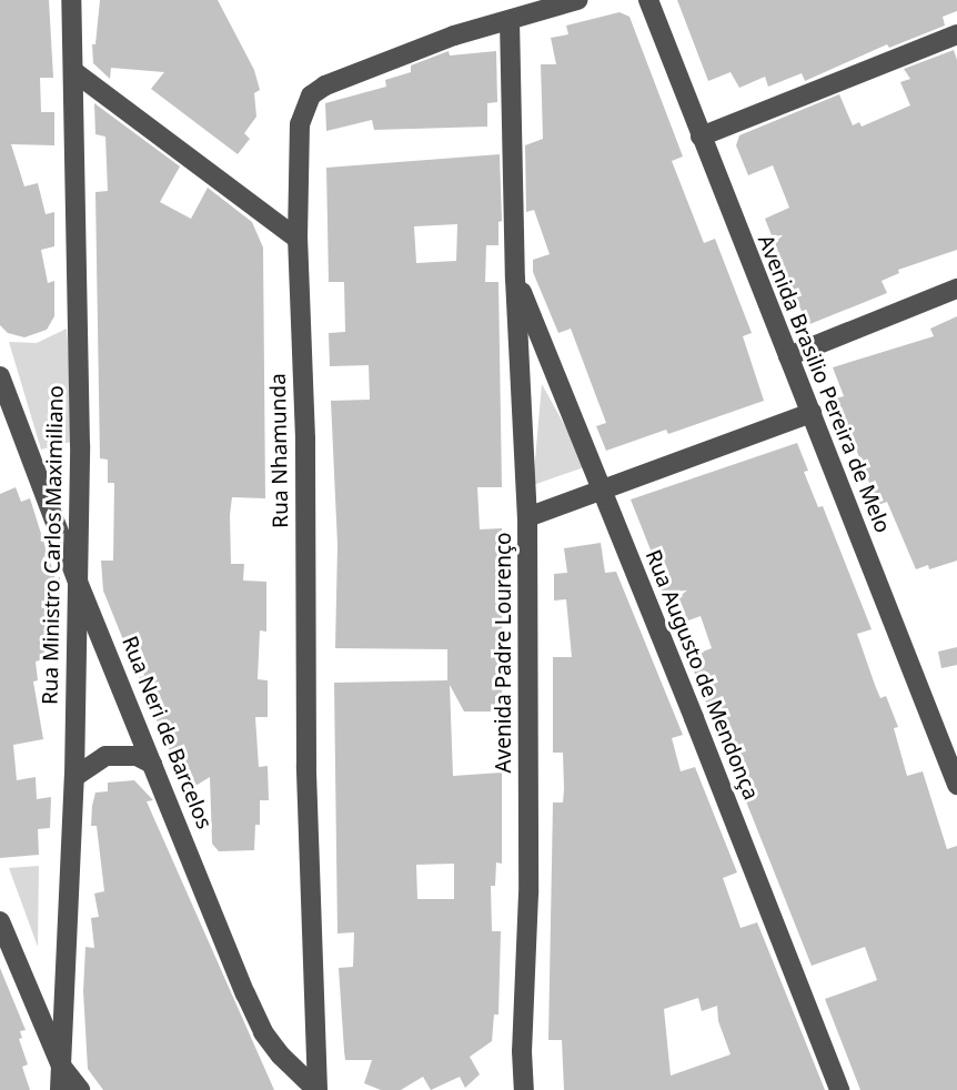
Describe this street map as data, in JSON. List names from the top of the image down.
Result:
{
  "streets": {
    "street": [
      "Avenida Brasilio Pereira de Melo",
      "Rua Nhamunda",
      "Rua Ministro Carlos Maximiliano",
      "Avenida Padre Lourenço",
      "Rua Augusto de Mendonça",
      "Rua Neri de Barcelos"
    ]
  },
  "crossings": [
    ["Avenida Brasilio Pereira de Melo", "Avenida Padre Lourenço"],
    ["Rua Nhamunda", "Rua Neri de Barcelos"],
    ["Rua Ministro Carlos Maximiliano", "Rua Neri de Barcelos"],
    ["Avenida Padre Lourenço", "Rua Augusto de Mendonça"]
  ]
}
